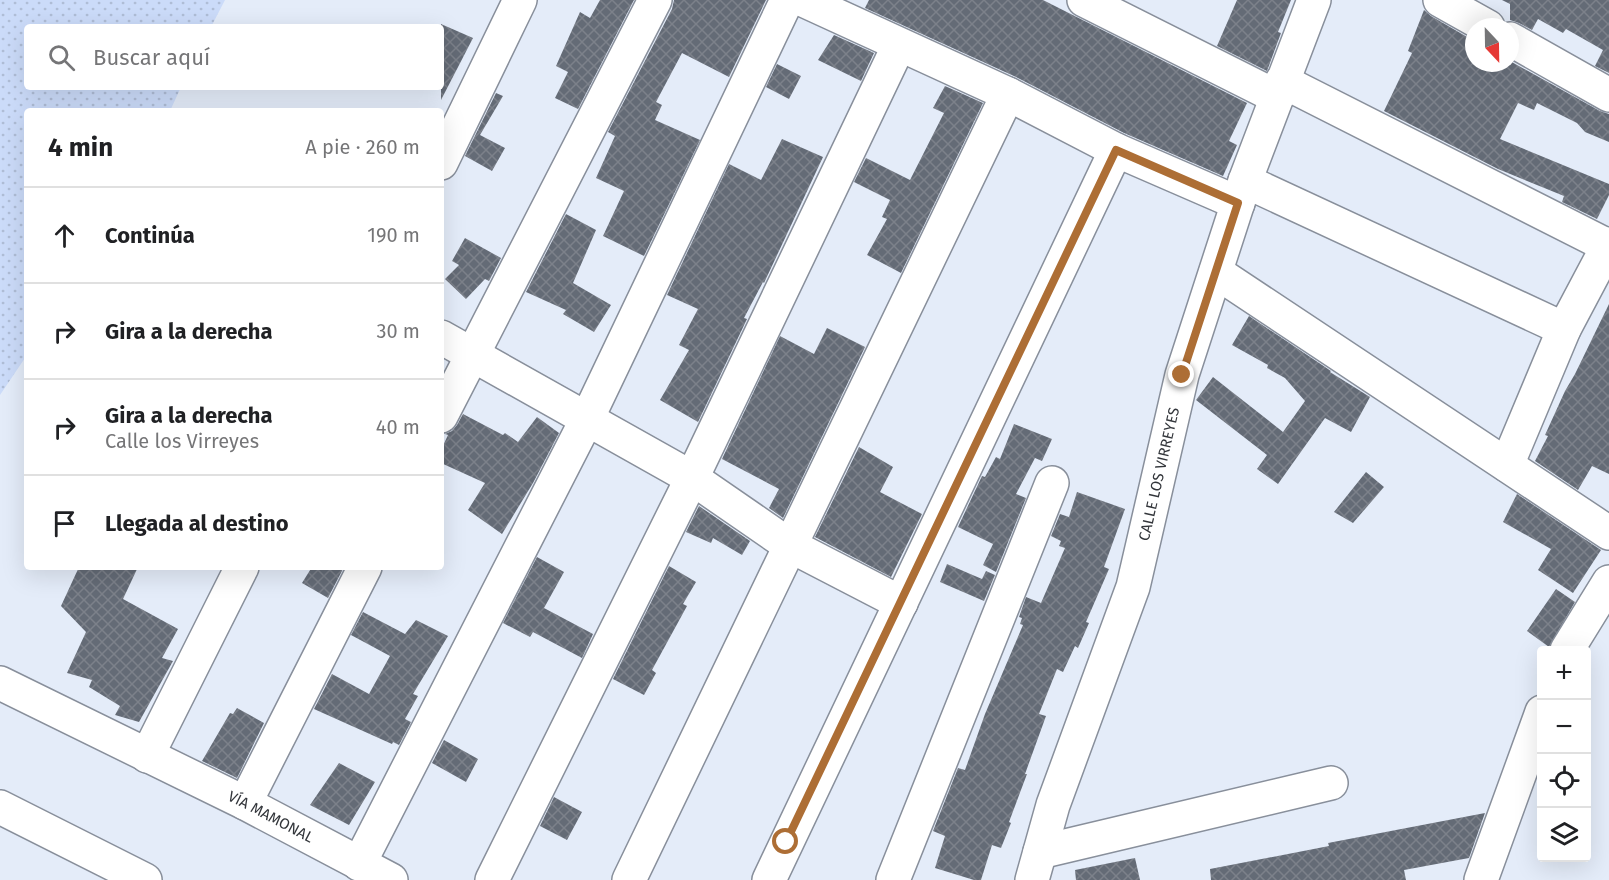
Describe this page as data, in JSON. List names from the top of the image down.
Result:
{
  "streets": {
    "street": ["CALLE LOS VIRREYES", "VÍA MAMONAL"]
  },
  "north": "bottom",
  "page": {
    "search": "Buscar aquí",
    "heading": ["4 min", "A pie · 260 m"],
    "list": [
      ["Continúa", "190 m"],
      ["Gira a la derecha", "30 m"],
      ["Gira a la derecha", "Calle los Virreyes", "40 m"],
      "Llegada al destino"
    ],
    "map_buttons": ["+", "−"]
  }
}
